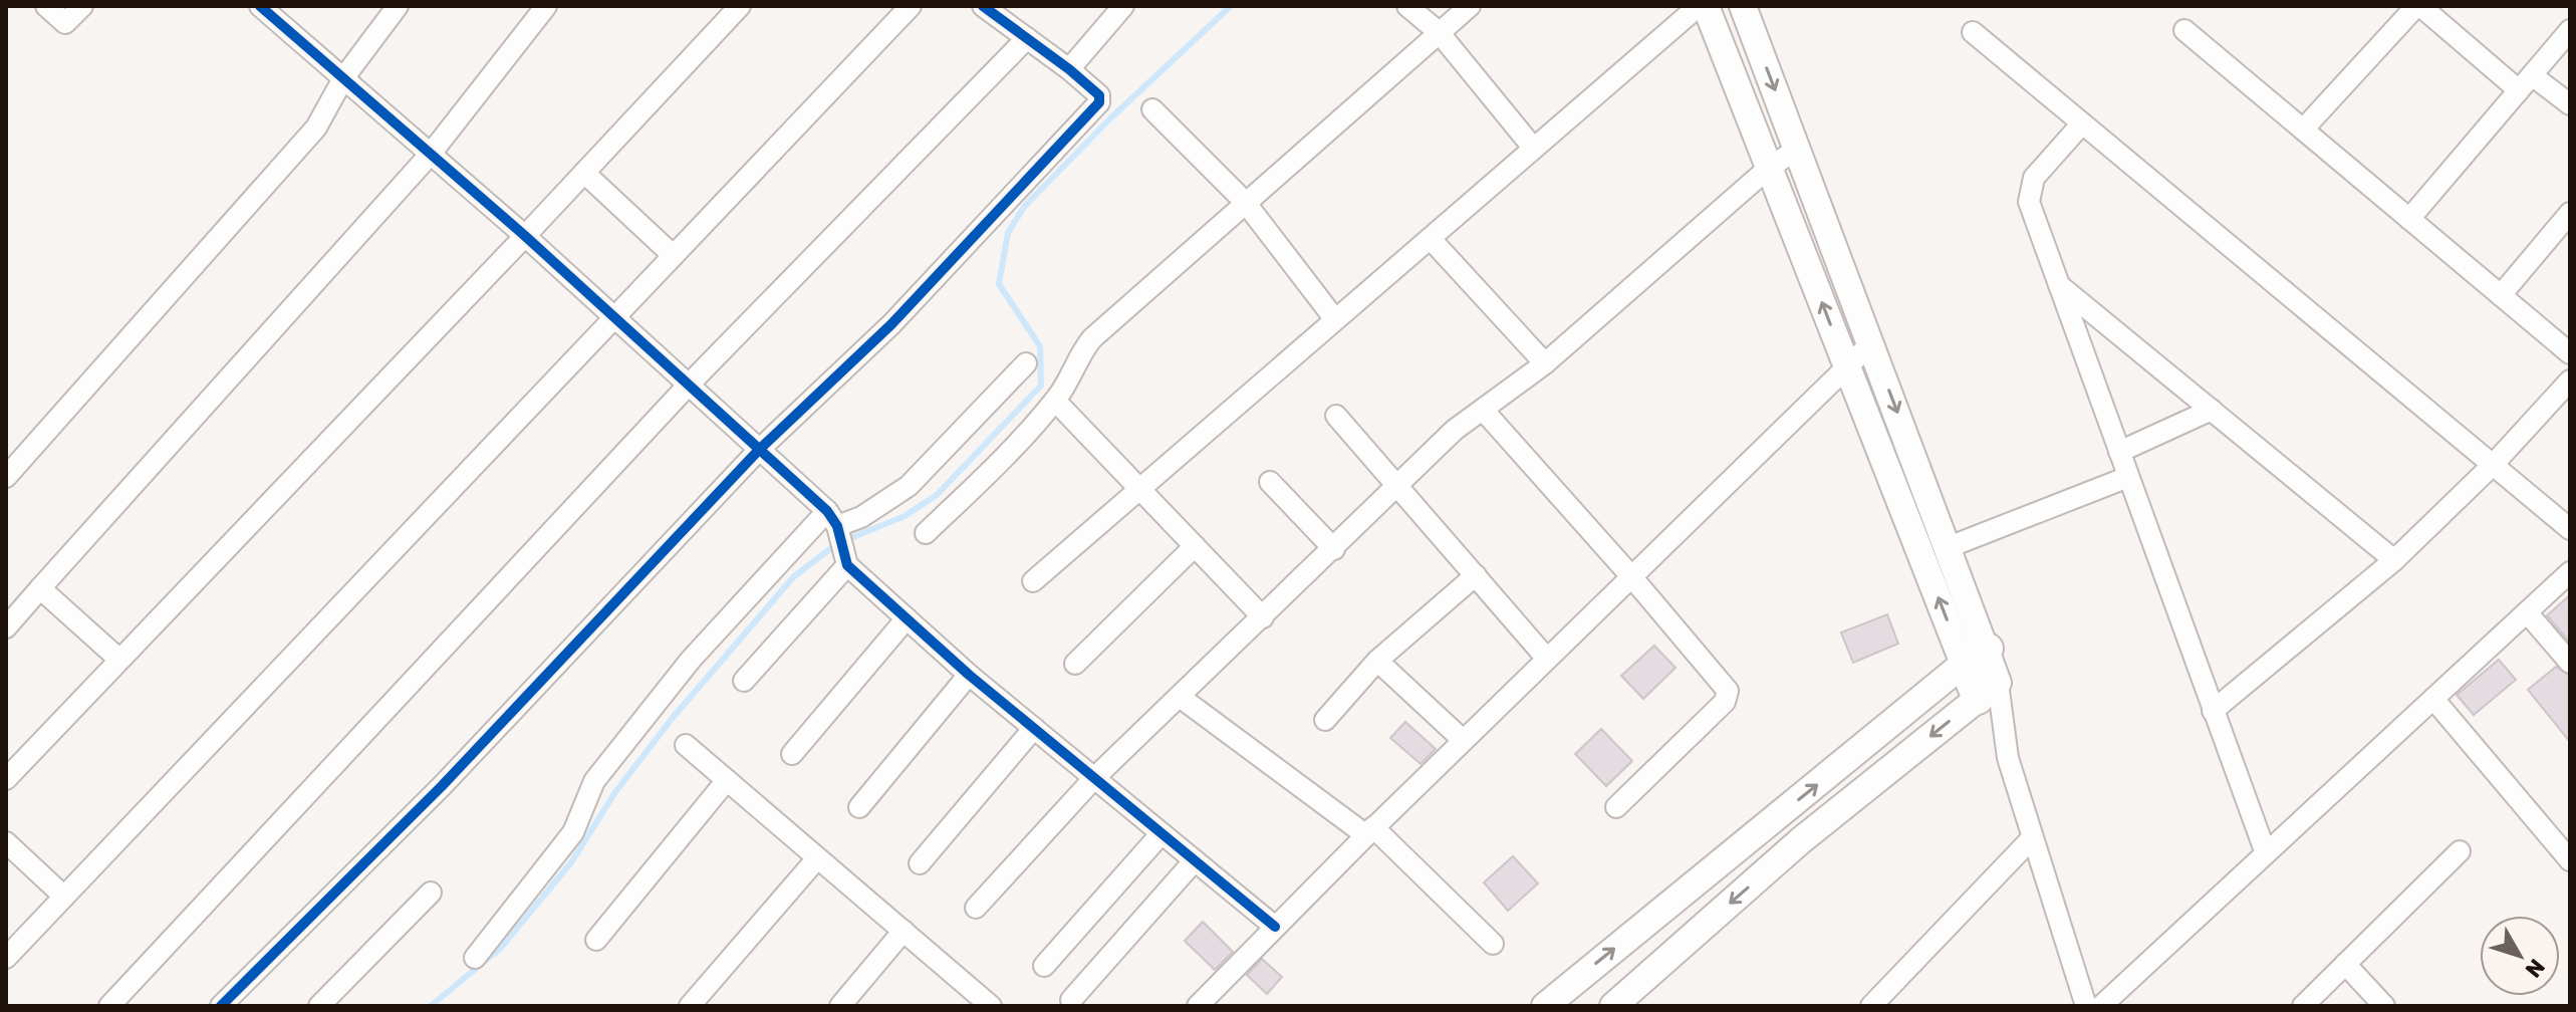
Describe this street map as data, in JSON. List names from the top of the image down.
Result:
{
  "north": "bottom right"
}
